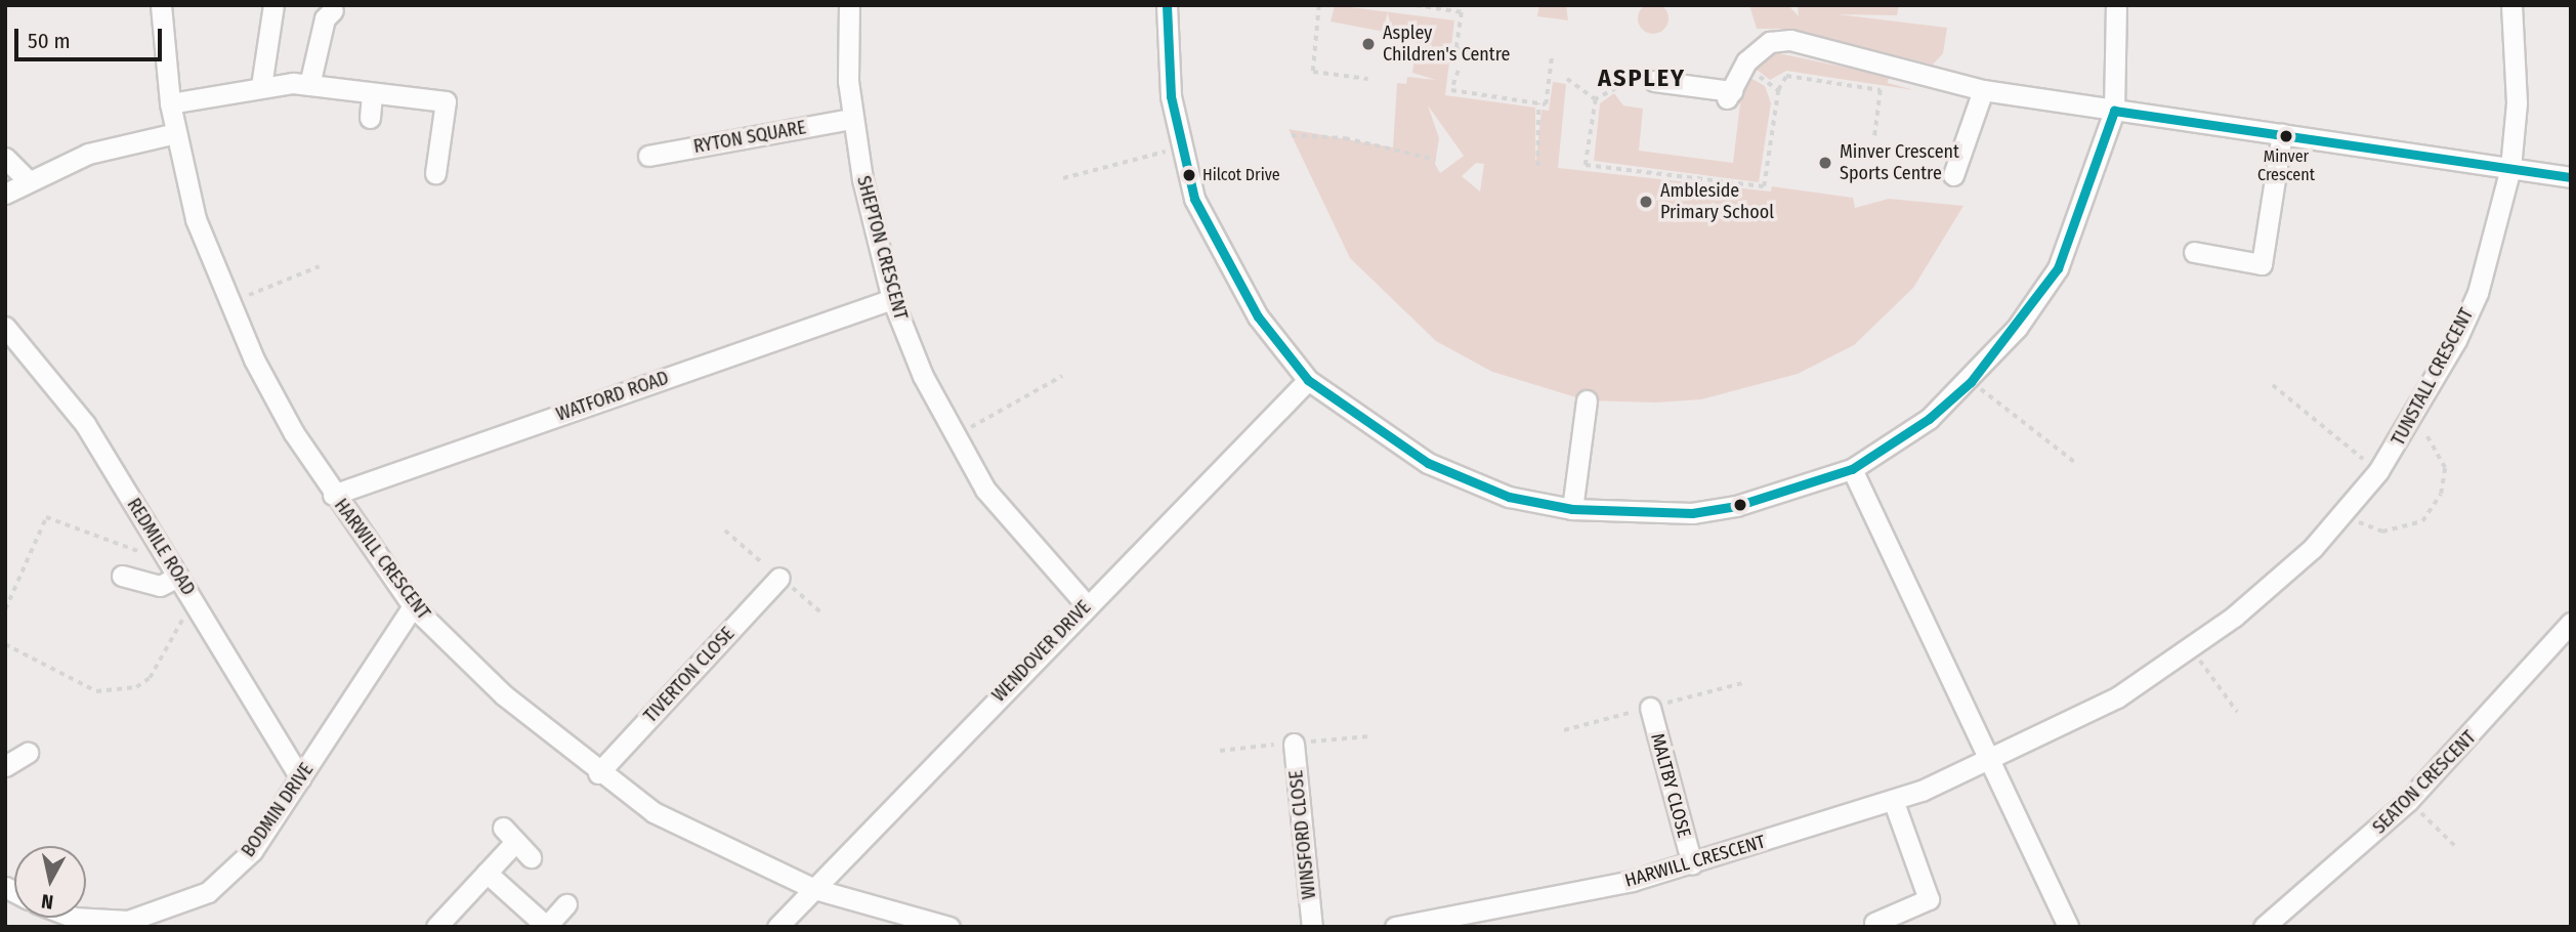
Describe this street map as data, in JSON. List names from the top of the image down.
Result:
{
  "streets": {
    "street": [
      "RYTON SQUARE",
      "SHEPTON CRESCENT",
      "TUNSTALL CRESCENT",
      "WATFORD ROAD",
      "REDMILE ROAD",
      "HARWILL CRESCENT",
      "WENDOVER DRIVE",
      "TIVERTON CLOSE",
      "SEATON CRESCENT",
      "MALTBY CLOSE",
      "BODMIN DRIVE",
      "WINSFORD CLOSE"
    ]
  },
  "crossings": [
    ["RYTON SQUARE", "SHEPTON CRESCENT"],
    ["SHEPTON CRESCENT", "WATFORD ROAD"],
    ["SHEPTON CRESCENT", "WENDOVER DRIVE"],
    ["TUNSTALL CRESCENT", "HARWILL CRESCENT"],
    ["WATFORD ROAD", "HARWILL CRESCENT"],
    ["REDMILE ROAD", "BODMIN DRIVE"],
    ["HARWILL CRESCENT", "WENDOVER DRIVE"],
    ["HARWILL CRESCENT", "TIVERTON CLOSE"],
    ["HARWILL CRESCENT", "MALTBY CLOSE"],
    ["HARWILL CRESCENT", "BODMIN DRIVE"]
  ],
  "districts": ["ASPLEY"],
  "places": [
    "Aspley Children's Centre",
    "Minver Crescent",
    "Minver Crescent Sports Centre",
    "Hilcot Drive",
    "Ambleside Primary School"
  ],
  "scale_bar": "50 m",
  "north": "bottom"
}
